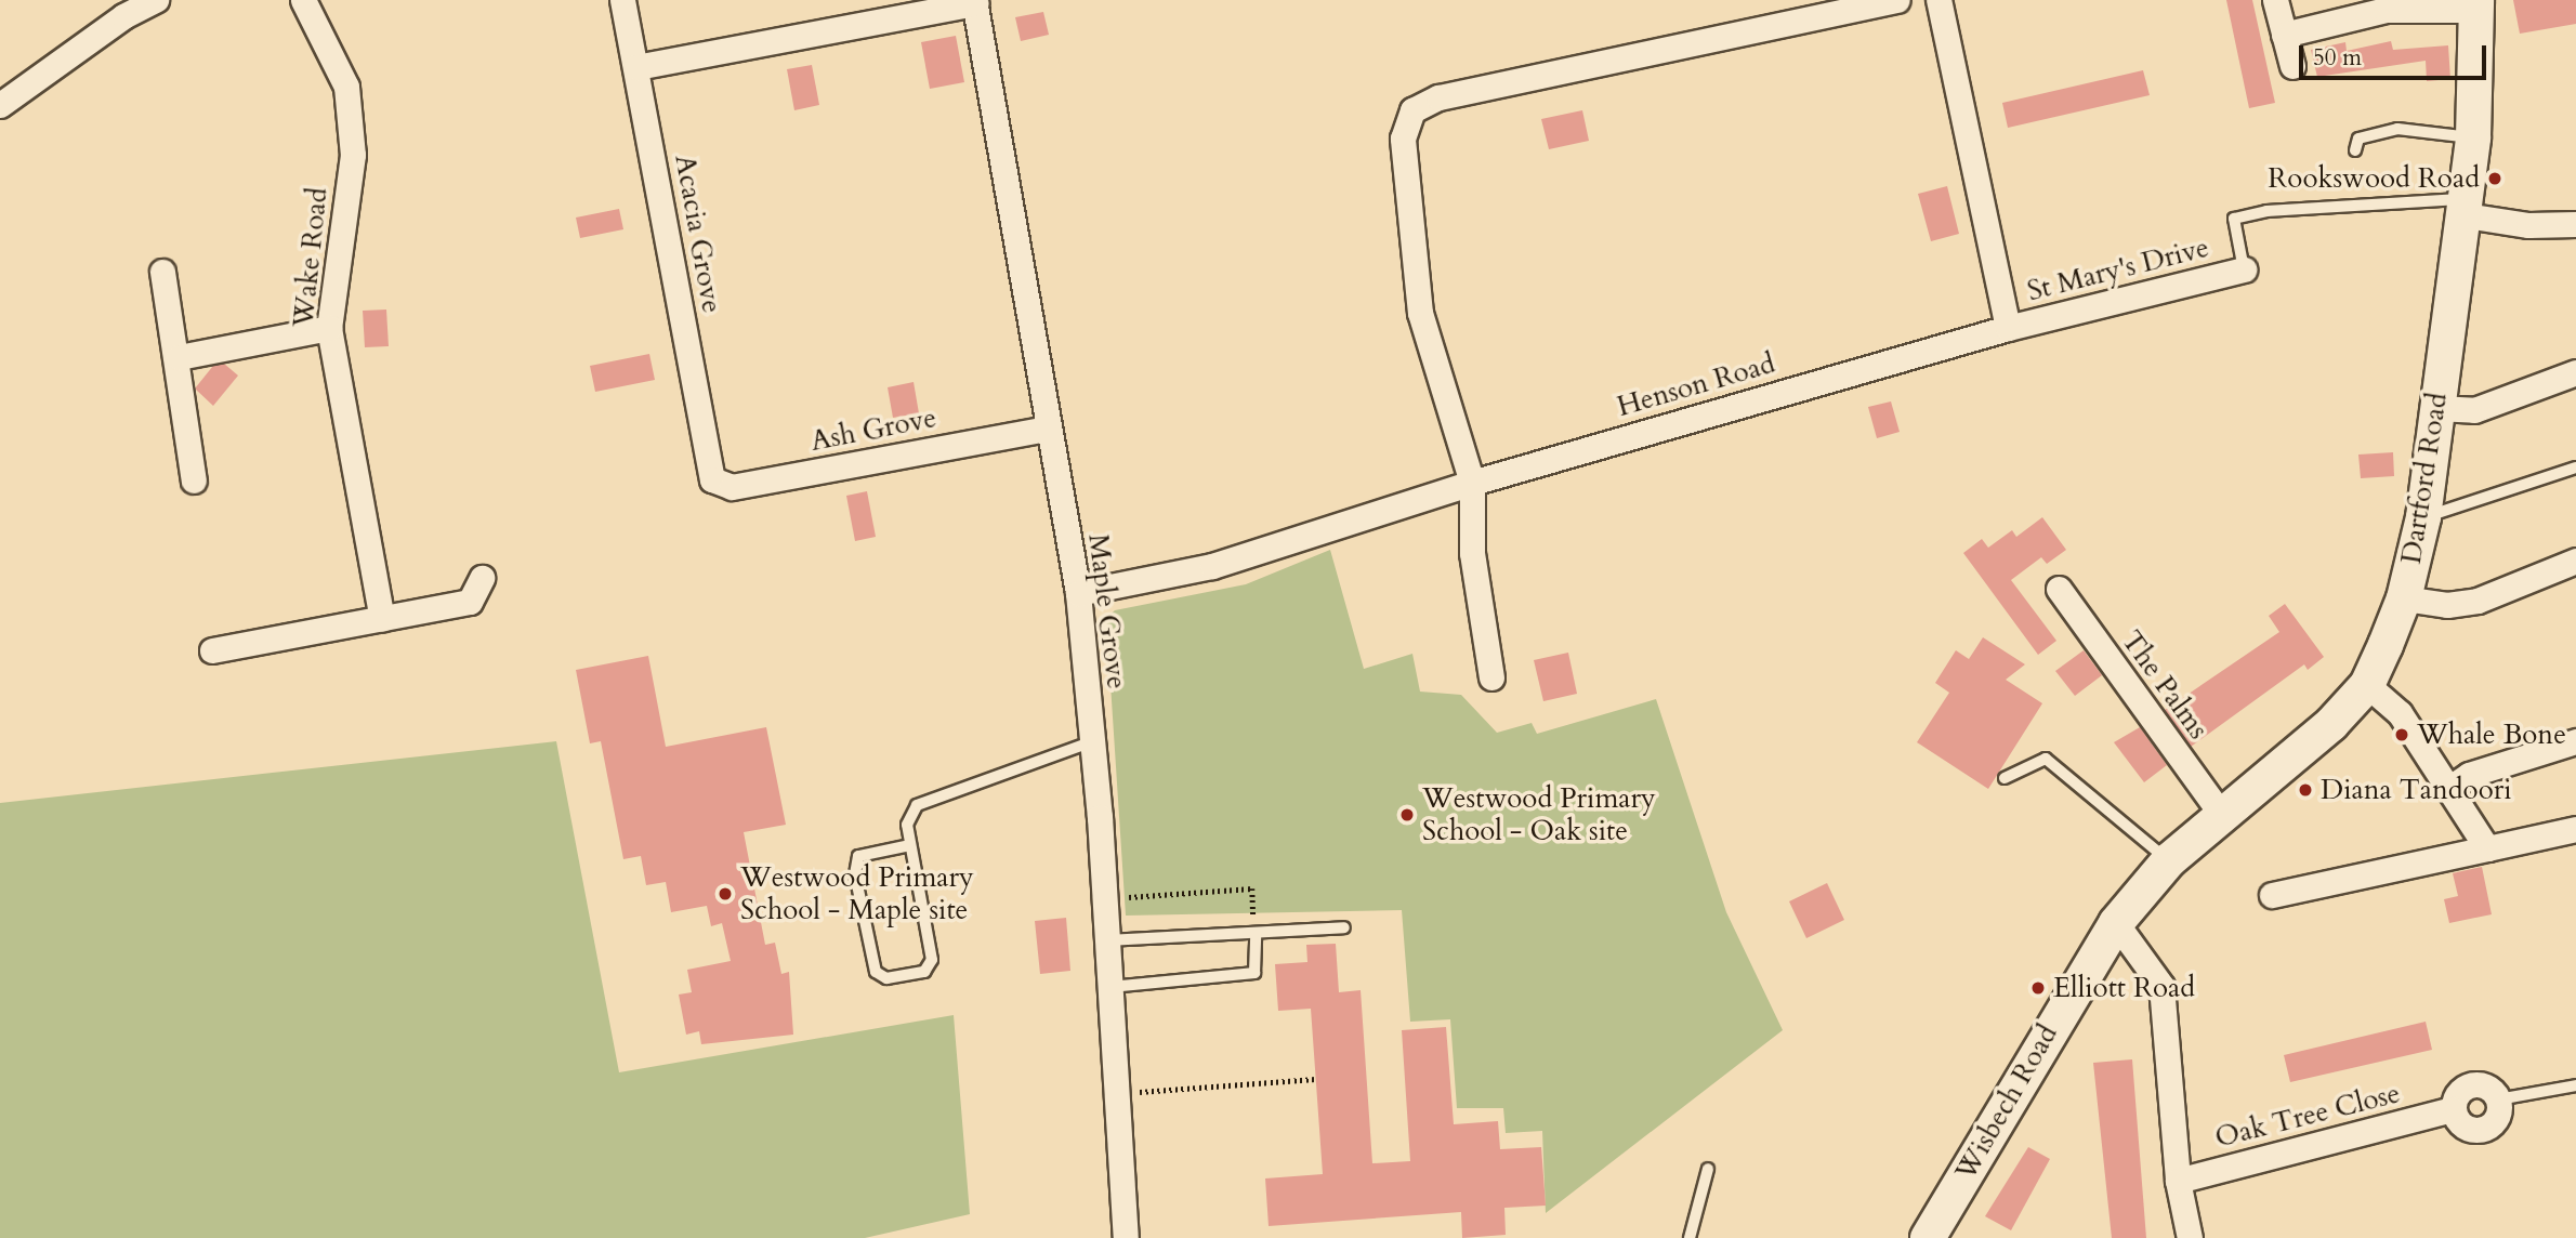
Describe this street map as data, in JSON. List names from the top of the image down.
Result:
{
  "streets": {
    "main road": ["Dartford Road", "Wisbech Road"],
    "street": [
      "Acacia Grove",
      "Wake Road",
      "St Mary's Drive",
      "Henson Road",
      "Ash Grove",
      "Maple Grove",
      "The Palms",
      "Oak Tree Close"
    ]
  },
  "crossings": [
    ["Acacia Grove", "Ash Grove"],
    ["St Mary's Drive", "Henson Road"],
    ["Henson Road", "Maple Grove"],
    ["Ash Grove", "Maple Grove"],
    ["Dartford Road", "The Palms"],
    ["Dartford Road", "Wisbech Road"]
  ],
  "places": [
    "Rookswood Road",
    "Whale Bone",
    "Diana Tandoori",
    "Westwood Primary School - Oak site",
    "Westwood Primary School - Maple site",
    "Elliott Road"
  ],
  "scale_bar": "50 m"
}
